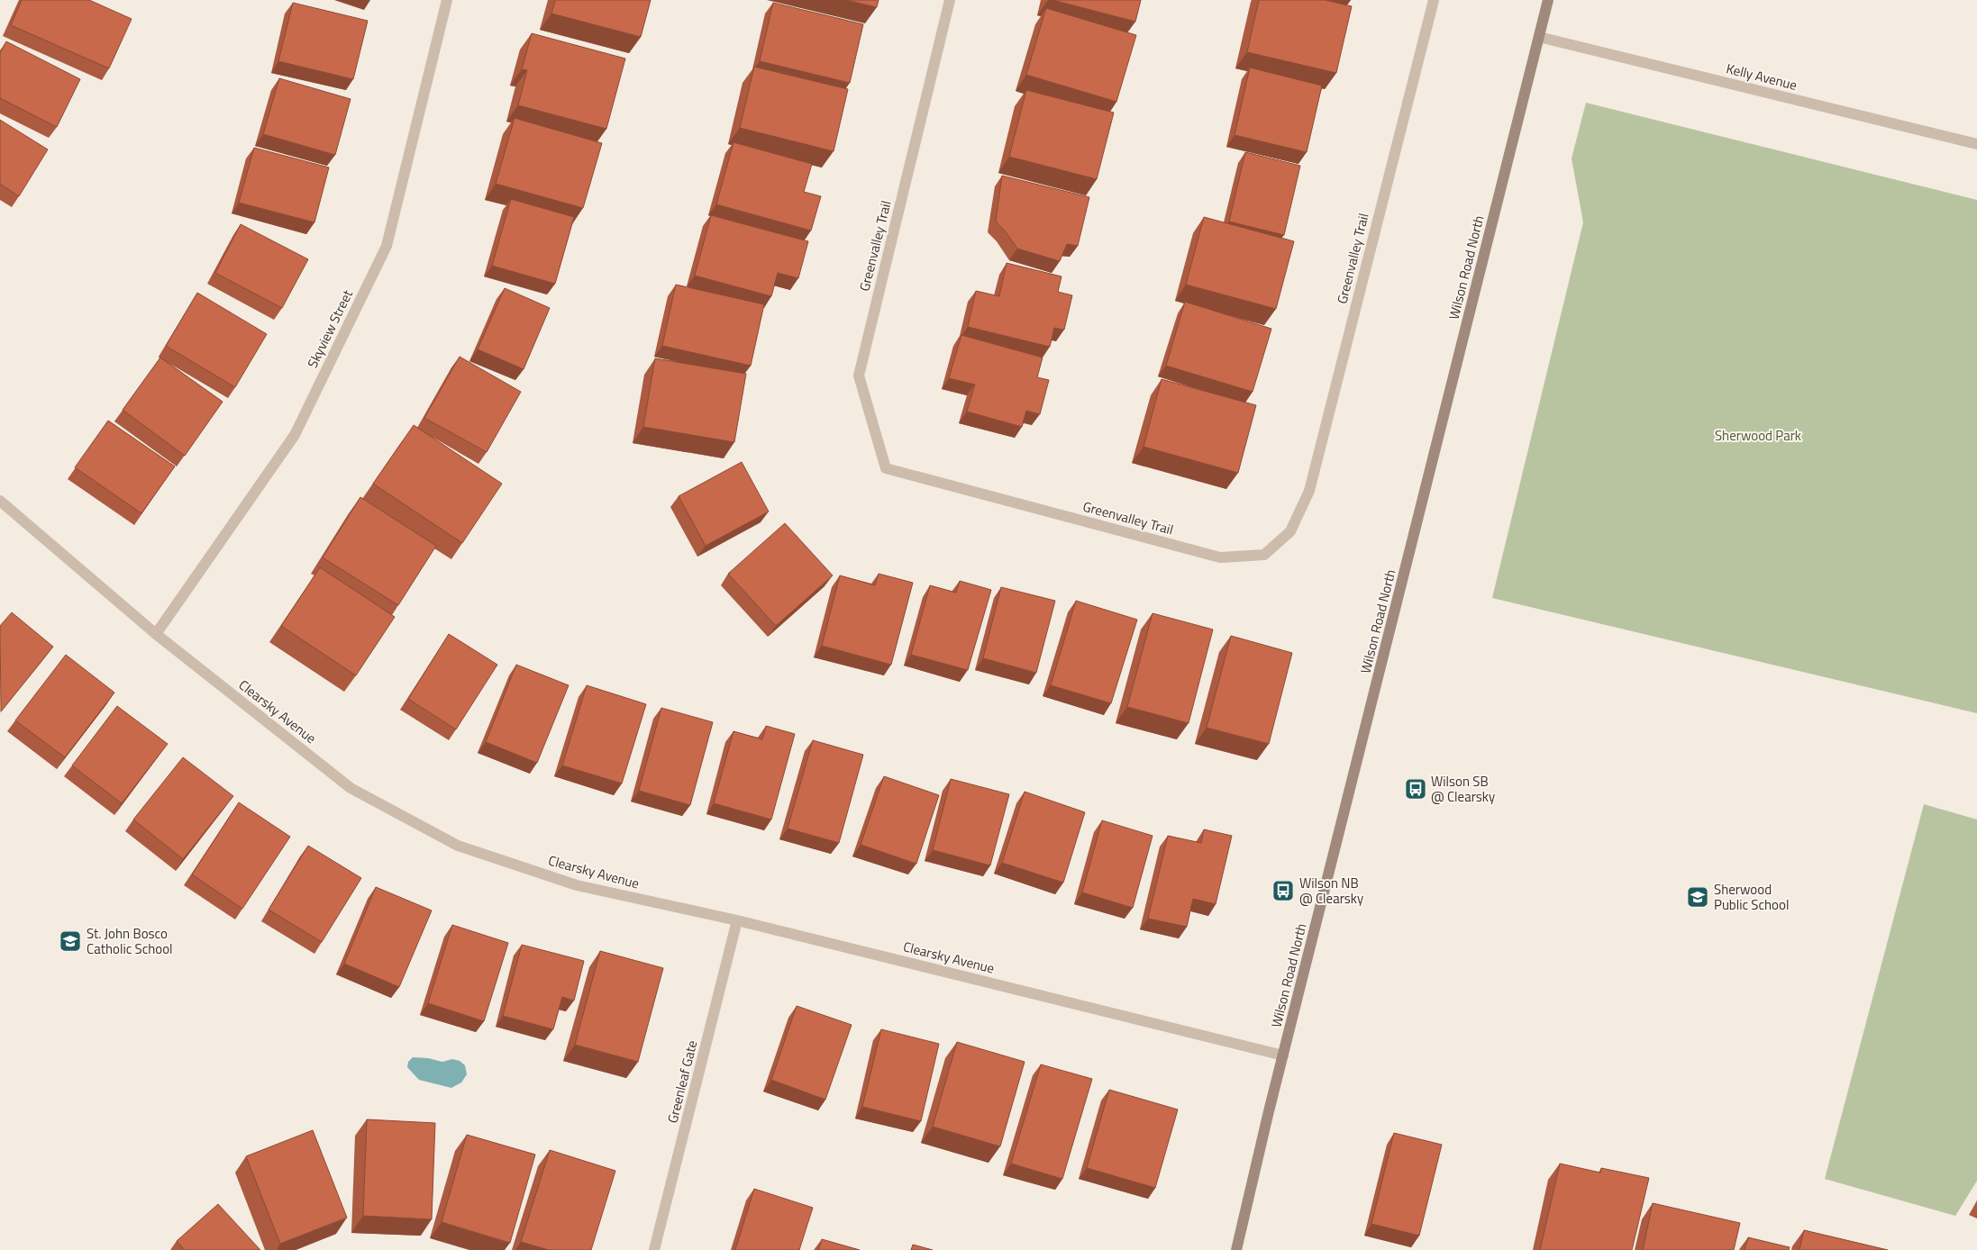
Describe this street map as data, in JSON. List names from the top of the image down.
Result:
{
  "streets": {
    "street": [
      "Kelly Avenue",
      "Greenvalley Trail",
      "Wilson Road North",
      "Skyview Street",
      "Clearsky Avenue",
      "Greenleaf Gate"
    ]
  },
  "crossings": [
    ["Kelly Avenue", "Wilson Road North"],
    ["Wilson Road North", "Clearsky Avenue"],
    ["Skyview Street", "Clearsky Avenue"],
    ["Clearsky Avenue", "Greenleaf Gate"]
  ],
  "parks": ["Sherwood Park"],
  "places": {
    "bus stop": ["Wilson SB @ Clearsky", "Wilson NB @ Clearsky"],
    "school or university": ["Sherwood Public School", "St. John Bosco Catholic School"]
  }
}
